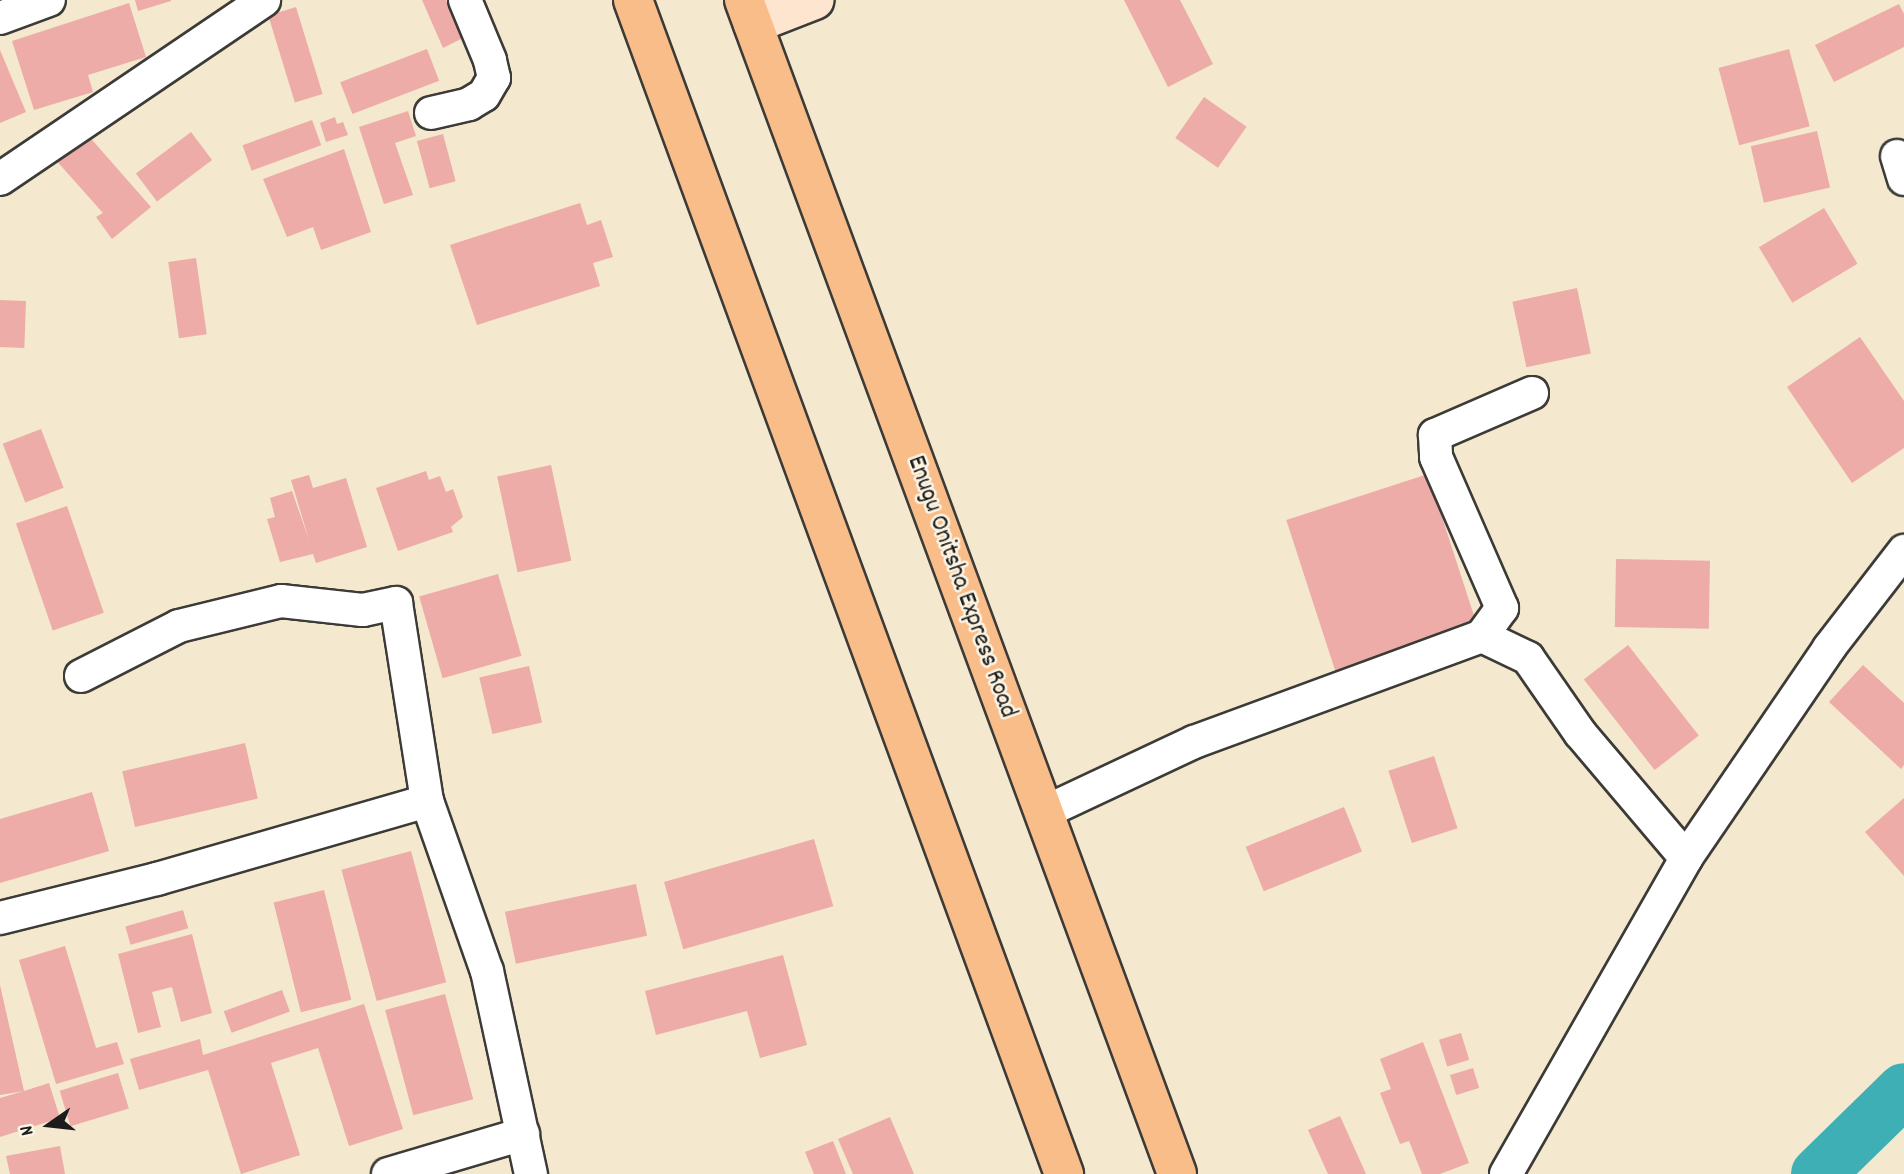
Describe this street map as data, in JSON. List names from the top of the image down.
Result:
{
  "streets": {
    "highway": ["Enugu Onitsha Express Road"]
  },
  "north": "left"
}
